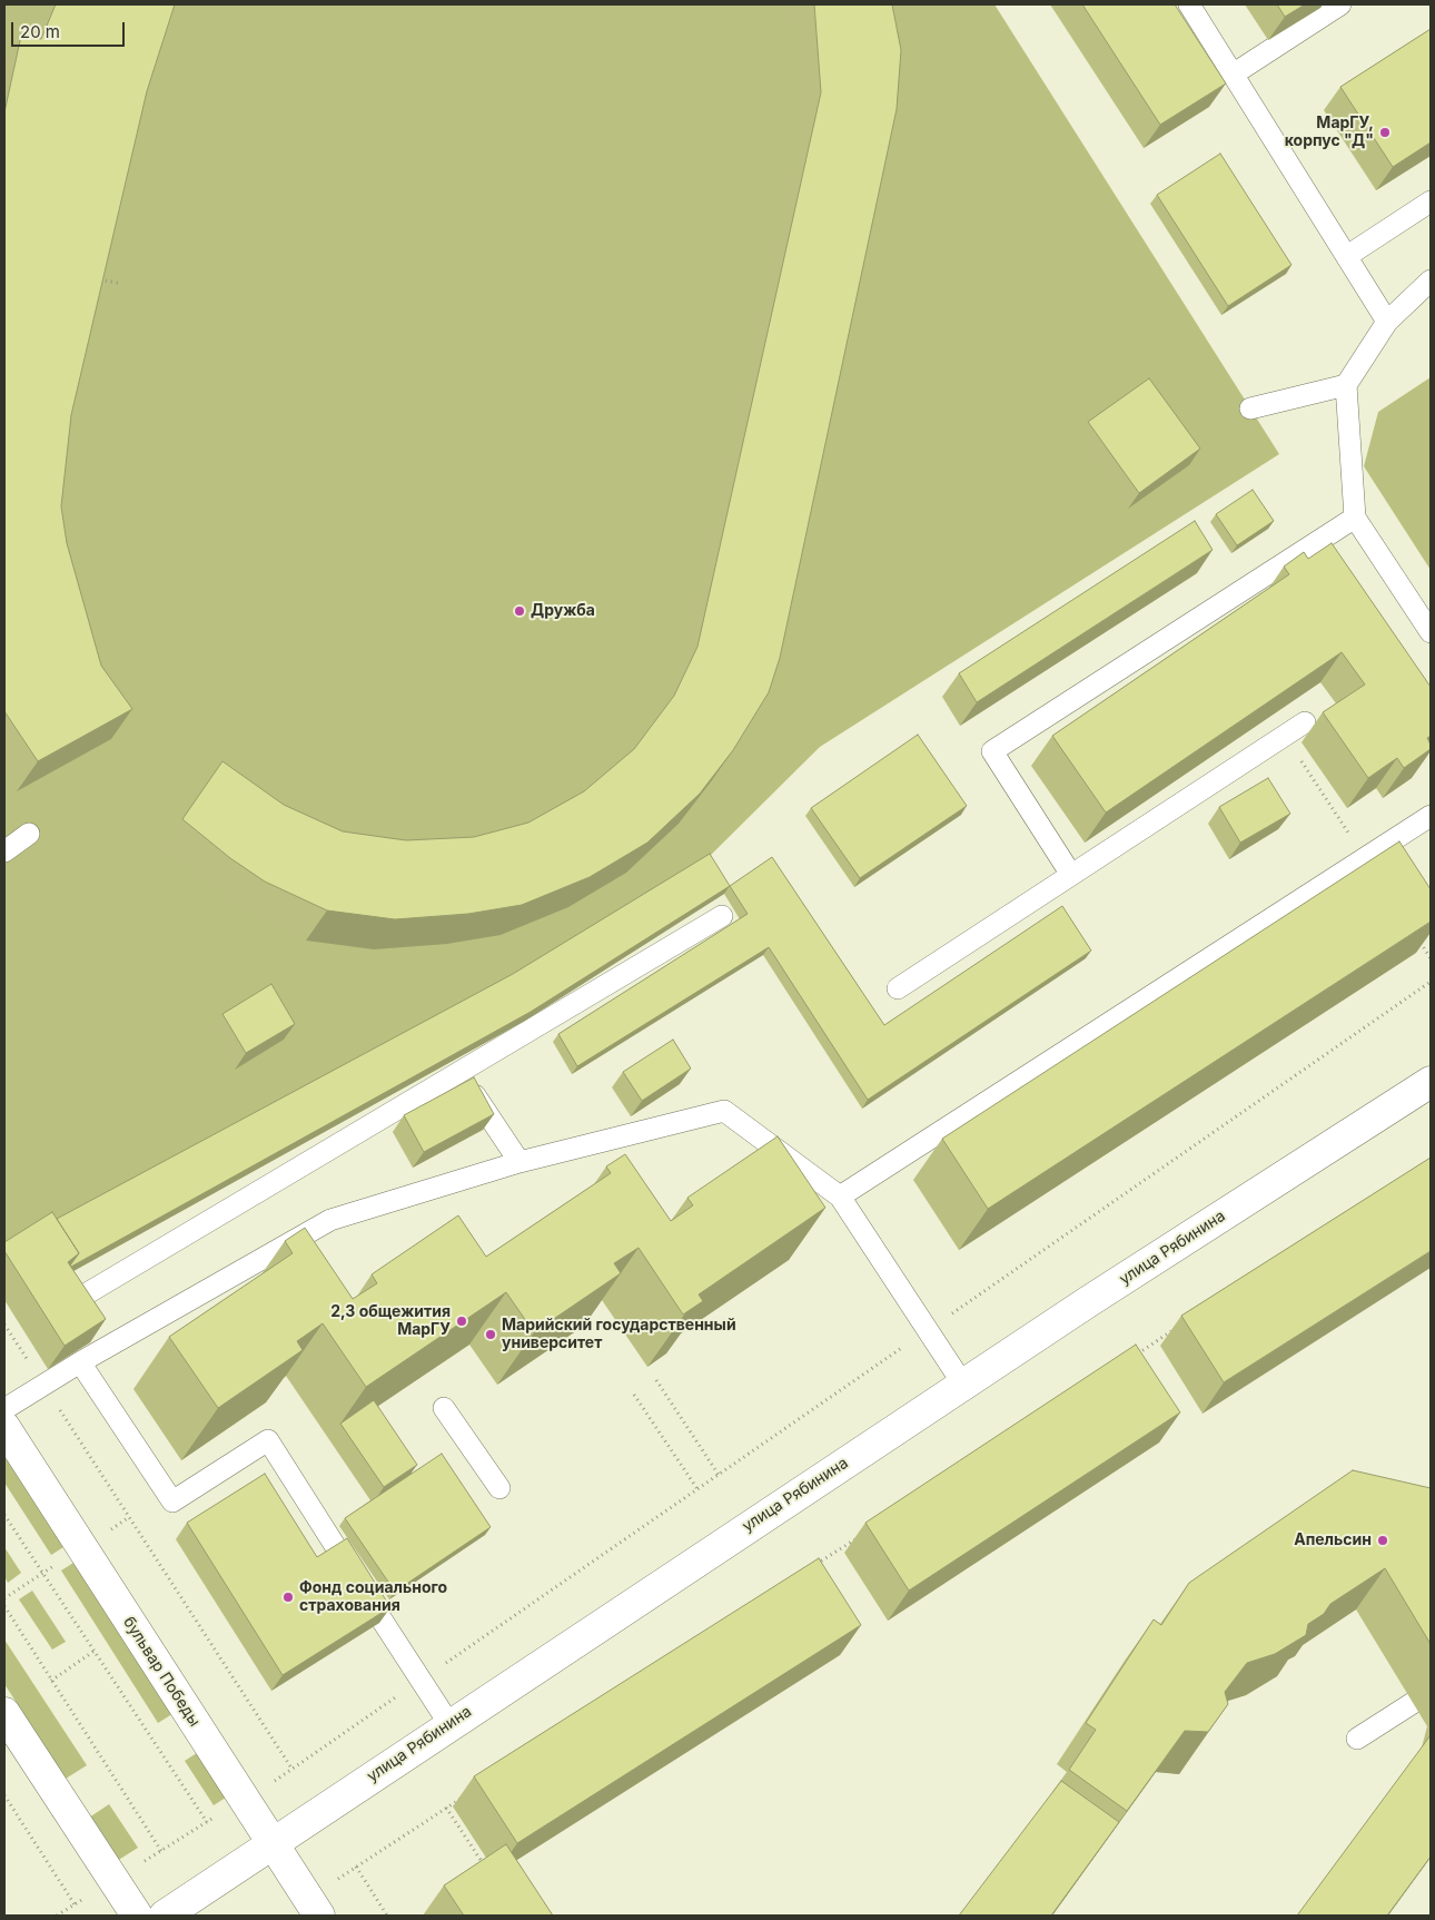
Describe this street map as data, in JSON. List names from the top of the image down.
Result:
{
  "streets": {
    "street": ["улица Рябинина", "бульвар Победы"]
  },
  "crossings": [
    ["улица Рябинина", "бульвар Победы"]
  ],
  "places": [
    "МарГУ, корпус \"Д\"",
    "Дружба",
    "2,3 общежития МарГУ",
    "Марийский государственный университет",
    "Апельсин",
    "Фонд социального страхования"
  ],
  "scale_bar": "20 m"
}
